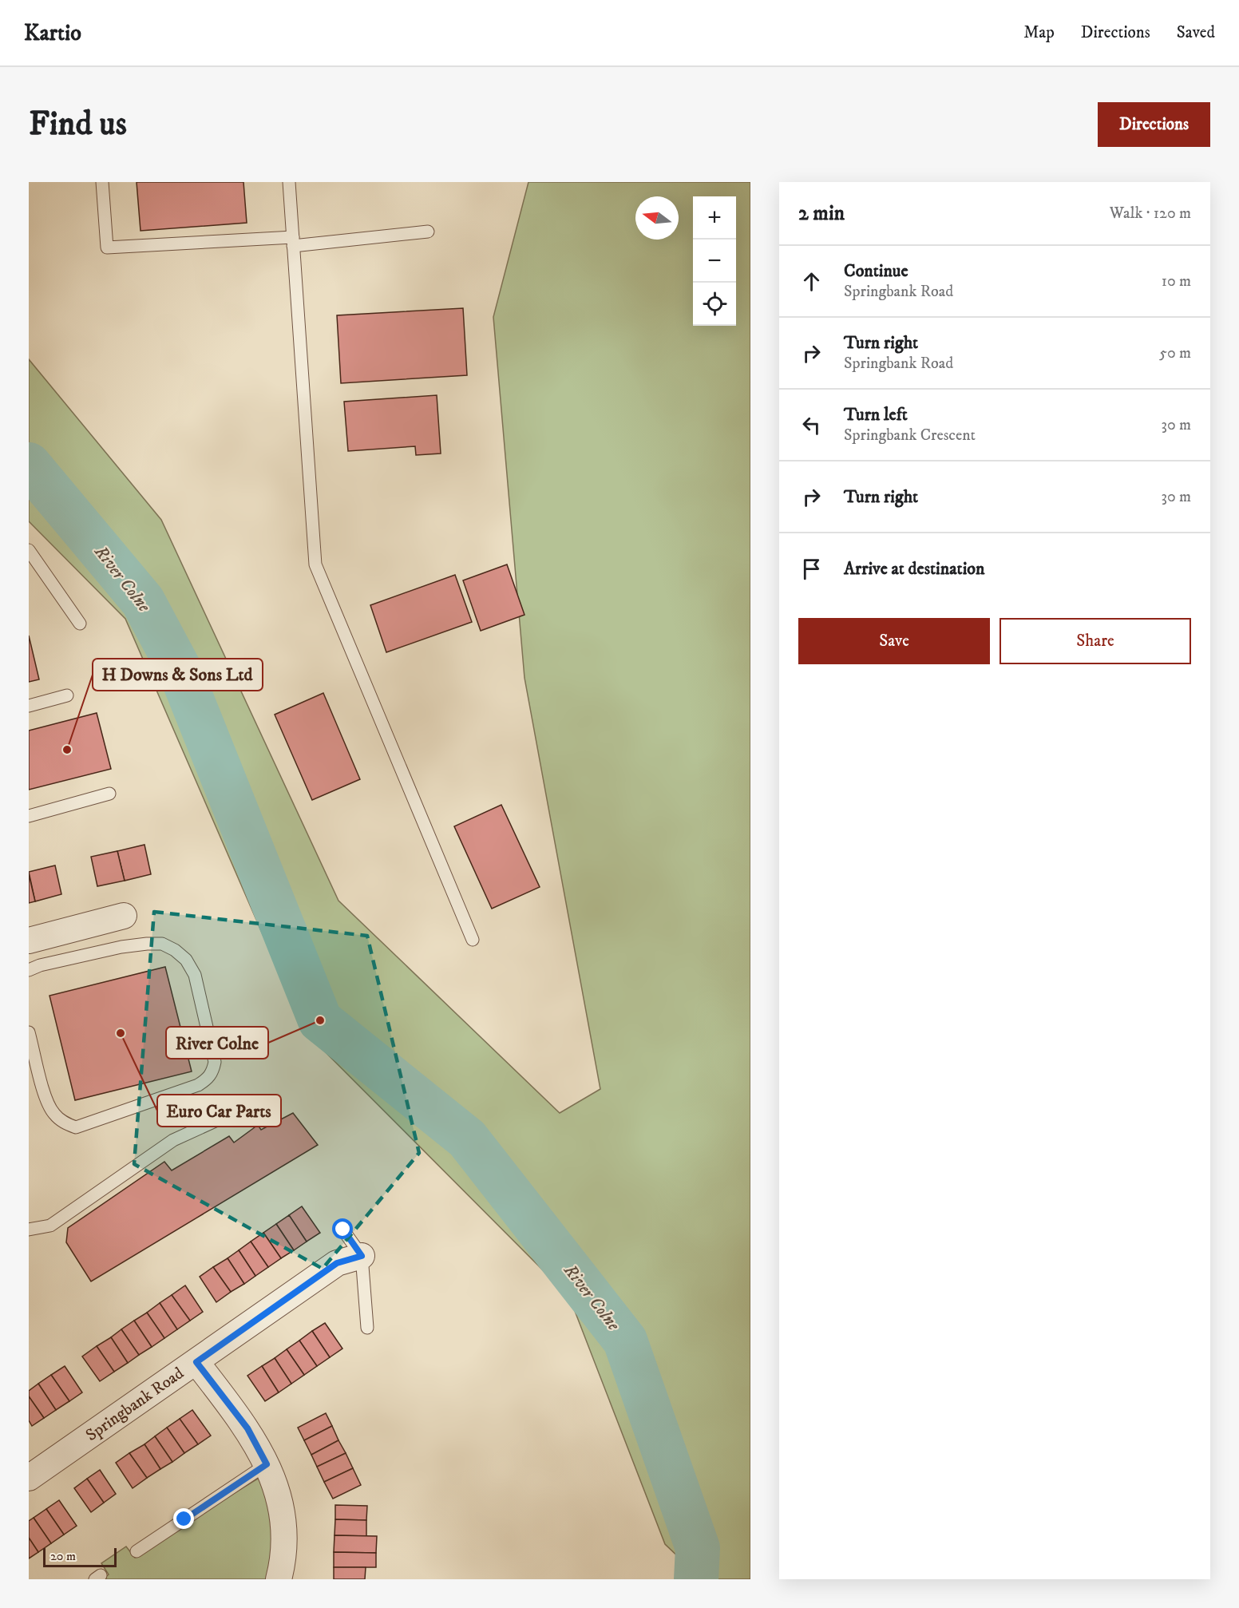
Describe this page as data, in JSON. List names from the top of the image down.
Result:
{
  "streets": {
    "street": ["Springbank Road"]
  },
  "water": ["River Colne"],
  "places": ["H Downs & Sons Ltd", "River Colne", "Euro Car Parts"],
  "scale_bar": "20 m",
  "north": "left",
  "page": {
    "header": "Kartio",
    "nav": ["Map", "Directions", "Saved"],
    "buttons": [
      "Directions",
      ["Save", "Share"]
    ],
    "title": "Find us",
    "heading": ["2 min", "Walk · 120 m"],
    "map_buttons": ["+", "−"],
    "list": [
      ["Continue", "Springbank Road", "10 m"],
      ["Turn right", "Springbank Road", "50 m"],
      ["Turn left", "Springbank Crescent", "30 m"],
      ["Turn right", "30 m"],
      "Arrive at destination"
    ],
    "scale": "20 m"
  }
}
